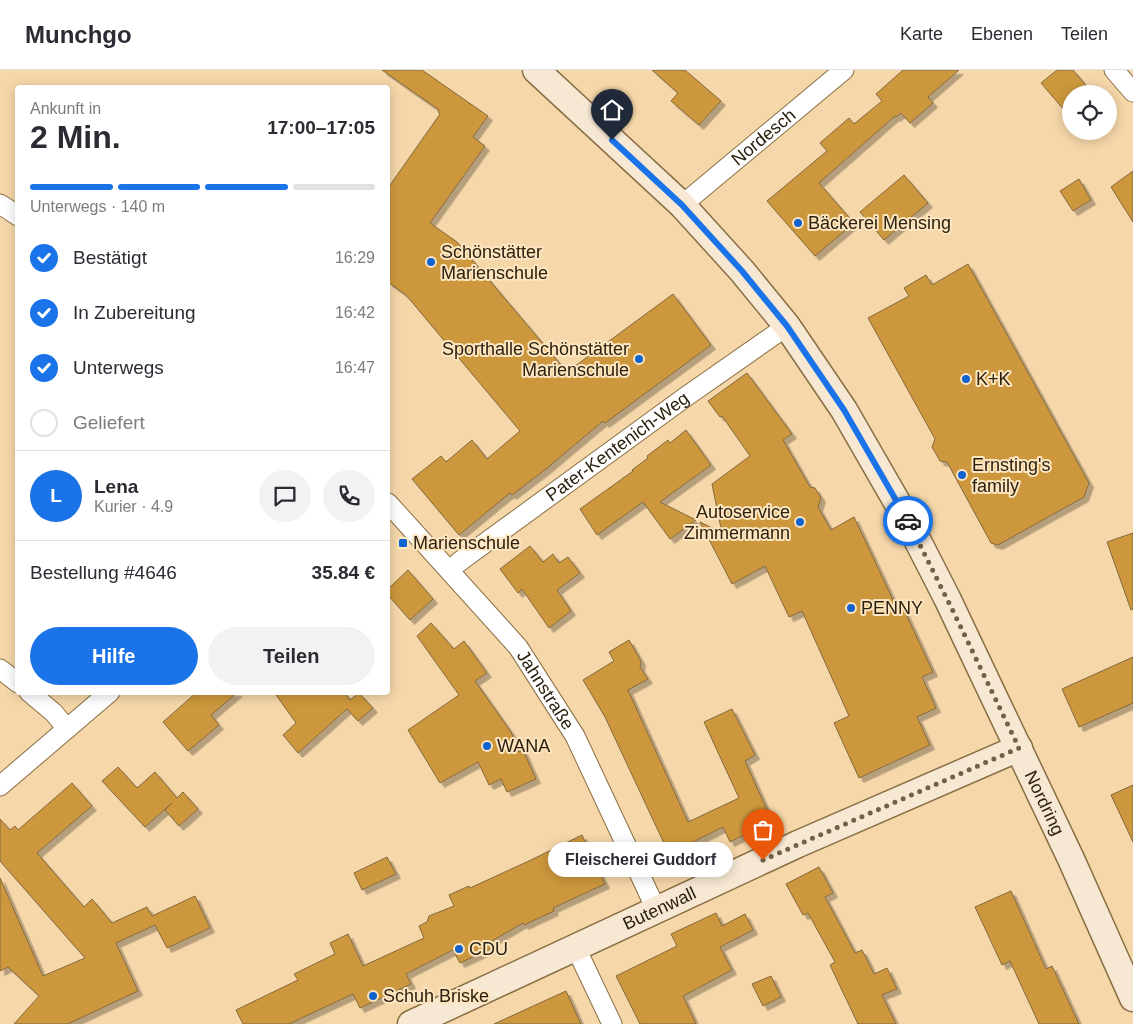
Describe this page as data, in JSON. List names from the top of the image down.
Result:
{
  "streets": {
    "main road": ["Nordring", "Butenwall"],
    "street": ["Nordesch", "Pater-Kentenich-Weg", "Jahnstraße"]
  },
  "crossings": [
    ["Nordesch", "Nordring"],
    ["Pater-Kentenich-Weg", "Jahnstraße"],
    ["Pater-Kentenich-Weg", "Nordring"],
    ["Jahnstraße", "Butenwall"],
    ["Nordring", "Butenwall"]
  ],
  "places": {
    "other": [
      "Bäckerei Mensing",
      "Schönstätter Marienschule",
      "Sporthalle Schönstätter Marienschule",
      "K+K",
      "Ernsting's family",
      "Autoservice Zimmermann",
      "PENNY",
      "WANA",
      "Fleischerei Guddorf",
      "CDU",
      "Schuh Briske"
    ],
    "transit": ["Marienschule"]
  },
  "page": {
    "header": "Munchgo",
    "nav": ["Karte", "Ebenen", "Teilen"],
    "heading": ["2 Min.", "Ankunft in", "17:00–17:05"],
    "panel": [
      "Lena",
      "Kurier · 4.9",
      "Bestellung #4646",
      "35.84 €"
    ],
    "bar": "Unterwegs · 140 m",
    "list": [
      ["Bestätigt", "16:29"],
      ["In Zubereitung", "16:42"],
      ["Unterwegs", "16:47"],
      "Geliefert"
    ],
    "round": "L",
    "buttons": ["Hilfe", "Teilen"],
    "bubble": "Fleischerei Guddorf"
  }
}
